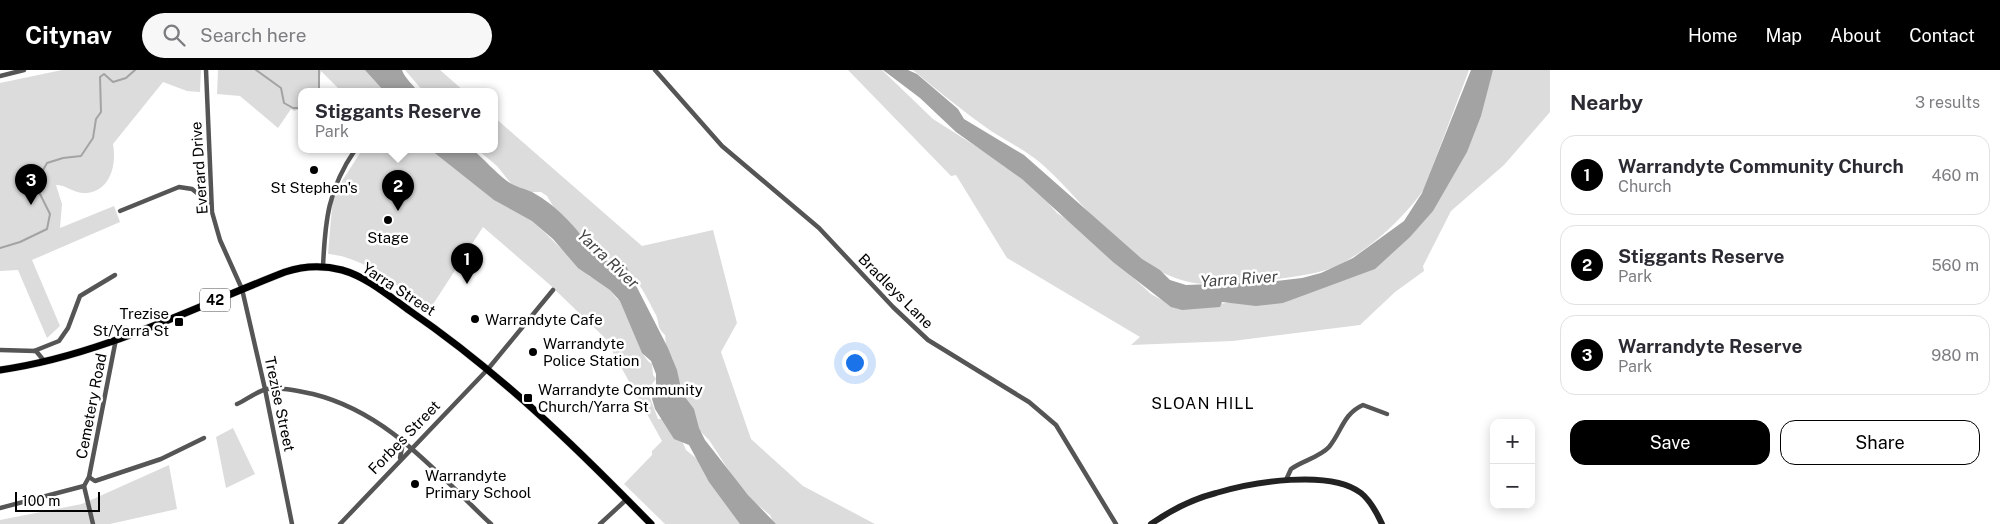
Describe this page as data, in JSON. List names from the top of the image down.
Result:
{
  "streets": {
    "main road": ["Yarra Street", "42"],
    "street": [
      "Everard Drive",
      "Bradleys Lane",
      "Trezise Street",
      "Cemetery Road",
      "Forbes Street"
    ]
  },
  "crossings": [
    ["Everard Drive", "Yarra Street"],
    ["Everard Drive", "Trezise Street"],
    ["Yarra Street", "Trezise Street"],
    ["Yarra Street", "Cemetery Road"],
    ["Yarra Street", "Forbes Street"]
  ],
  "districts": ["SLOAN HILL"],
  "water": ["Yarra River"],
  "places": {
    "other": [
      "St Stephen's",
      "Stage",
      "Warrandyte Cafe",
      "Warrandyte Police Station",
      "Warrandyte Primary School"
    ],
    "transit": ["Trezise St/Yarra St", "Warrandyte Community Church/Yarra St"]
  },
  "scale_bar": "100 m",
  "page": {
    "header": "Citynav",
    "search": "Search here",
    "nav": [
      "Home",
      "Map",
      "About",
      "Contact"
    ],
    "heading": ["Nearby", "3 results"],
    "popup": ["Stiggants Reserve", "Park"],
    "list": [
      {
        "mark": "1",
        "name": "Warrandyte Community Church",
        "note": "Church",
        "value": "460 m"
      },
      {
        "mark": "2",
        "name": "Stiggants Reserve",
        "note": "Park",
        "value": "560 m"
      },
      {
        "mark": "3",
        "name": "Warrandyte Reserve",
        "note": "Park",
        "value": "980 m"
      }
    ],
    "pins": ["3", "2", "1"],
    "buttons": ["Save", "Share"],
    "map_buttons": ["+", "−"],
    "scale": "100 m"
  }
}
